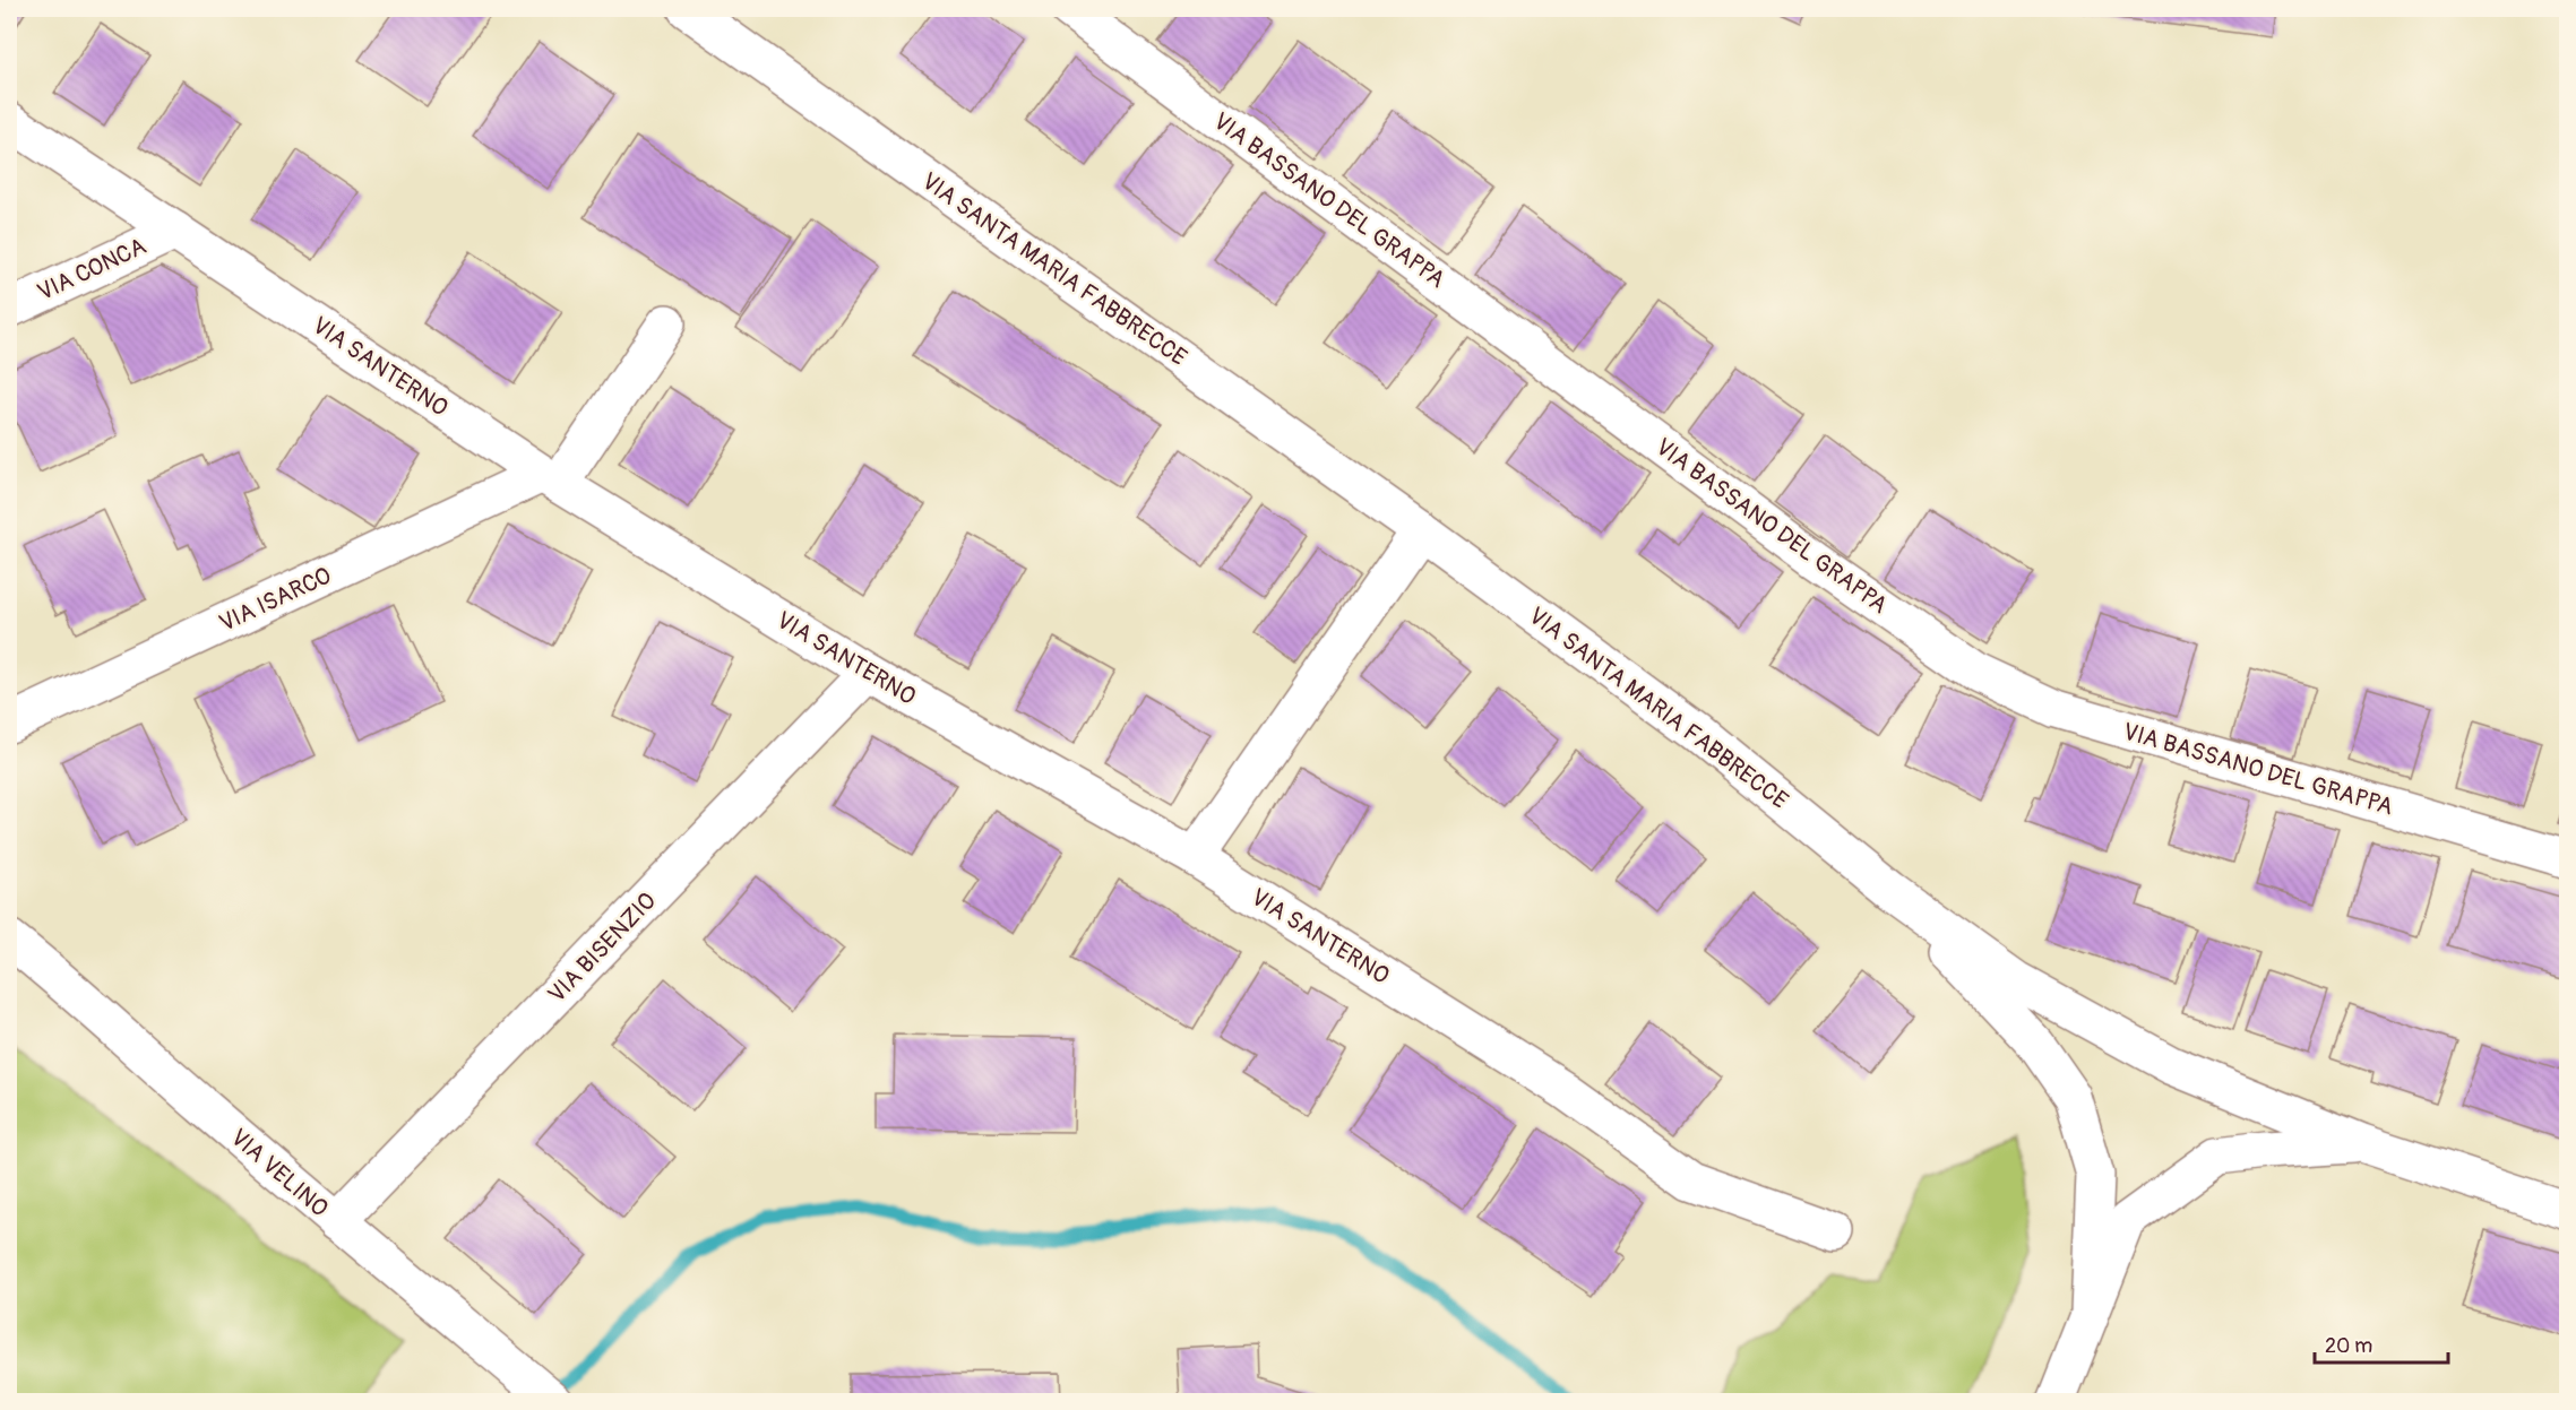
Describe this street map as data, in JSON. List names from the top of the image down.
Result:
{
  "streets": {
    "street": [
      "VIA BASSANO DEL GRAPPA",
      "VIA CONCA",
      "VIA SANTA MARIA FABBRECCE",
      "VIA SANTERNO",
      "VIA ISARCO",
      "VIA BISENZIO",
      "VIA VELINO"
    ]
  },
  "crossings": [
    ["VIA CONCA", "VIA SANTERNO"],
    ["VIA SANTERNO", "VIA ISARCO"],
    ["VIA SANTERNO", "VIA BISENZIO"],
    ["VIA BISENZIO", "VIA VELINO"]
  ],
  "scale_bar": "20 m"
}
